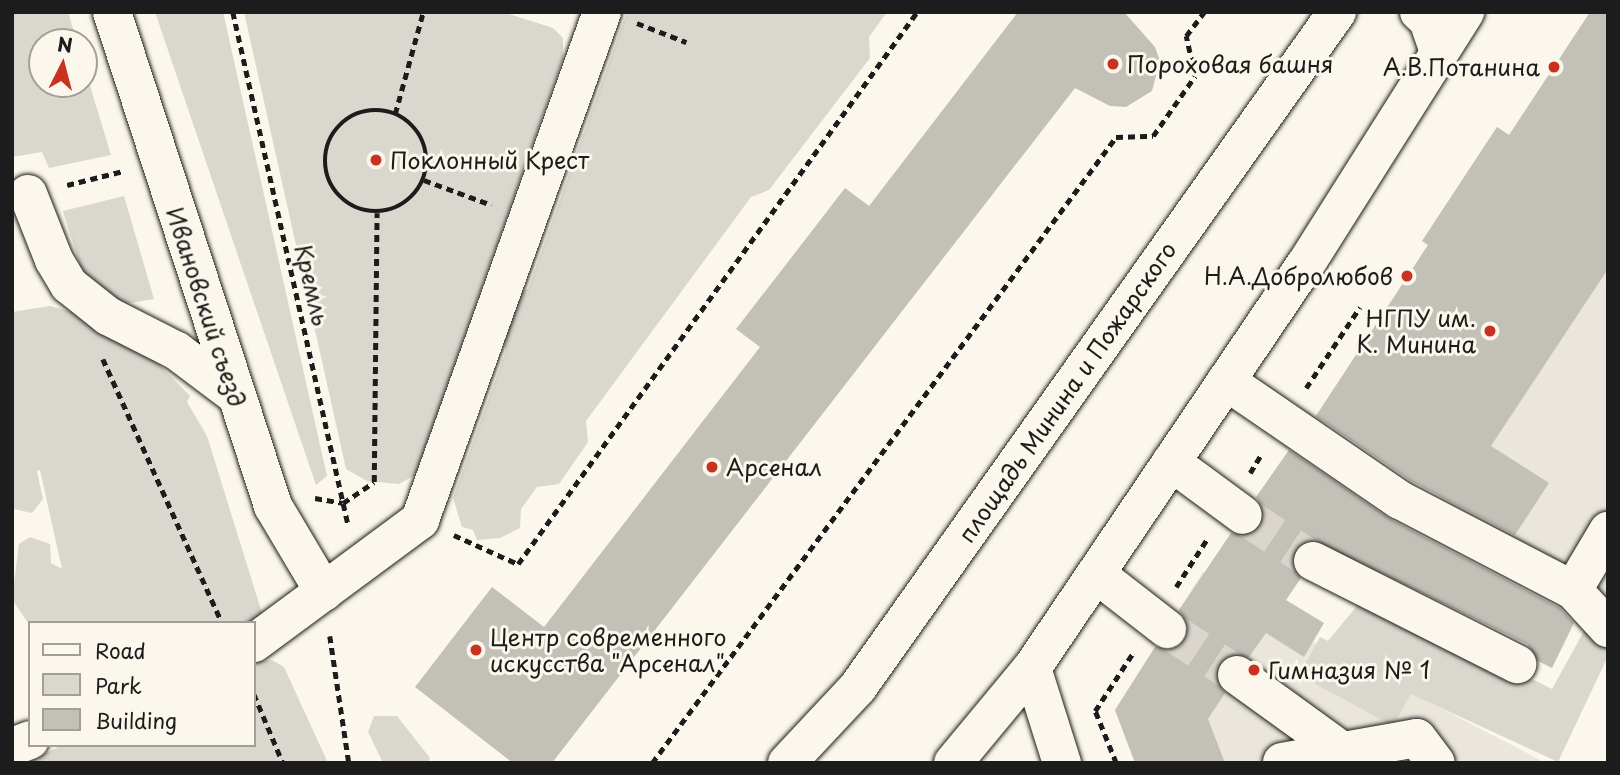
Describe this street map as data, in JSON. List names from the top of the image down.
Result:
{
  "streets": {
    "street": ["Ивановский съезд", "площадь Минина и Пожарского"],
    "path": ["Кремль"]
  },
  "places": [
    "Пороховая башня",
    "А.В.Потанина",
    "Поклонный Крест",
    "Н.А.Добролюбов",
    "НГПУ им. К. Минина",
    "Арсенал",
    "Центр современного искусства \"Арсенал\"",
    "Гимназия № 1"
  ],
  "legend": ["Road", "Park", "Building"],
  "north": "top"
}
